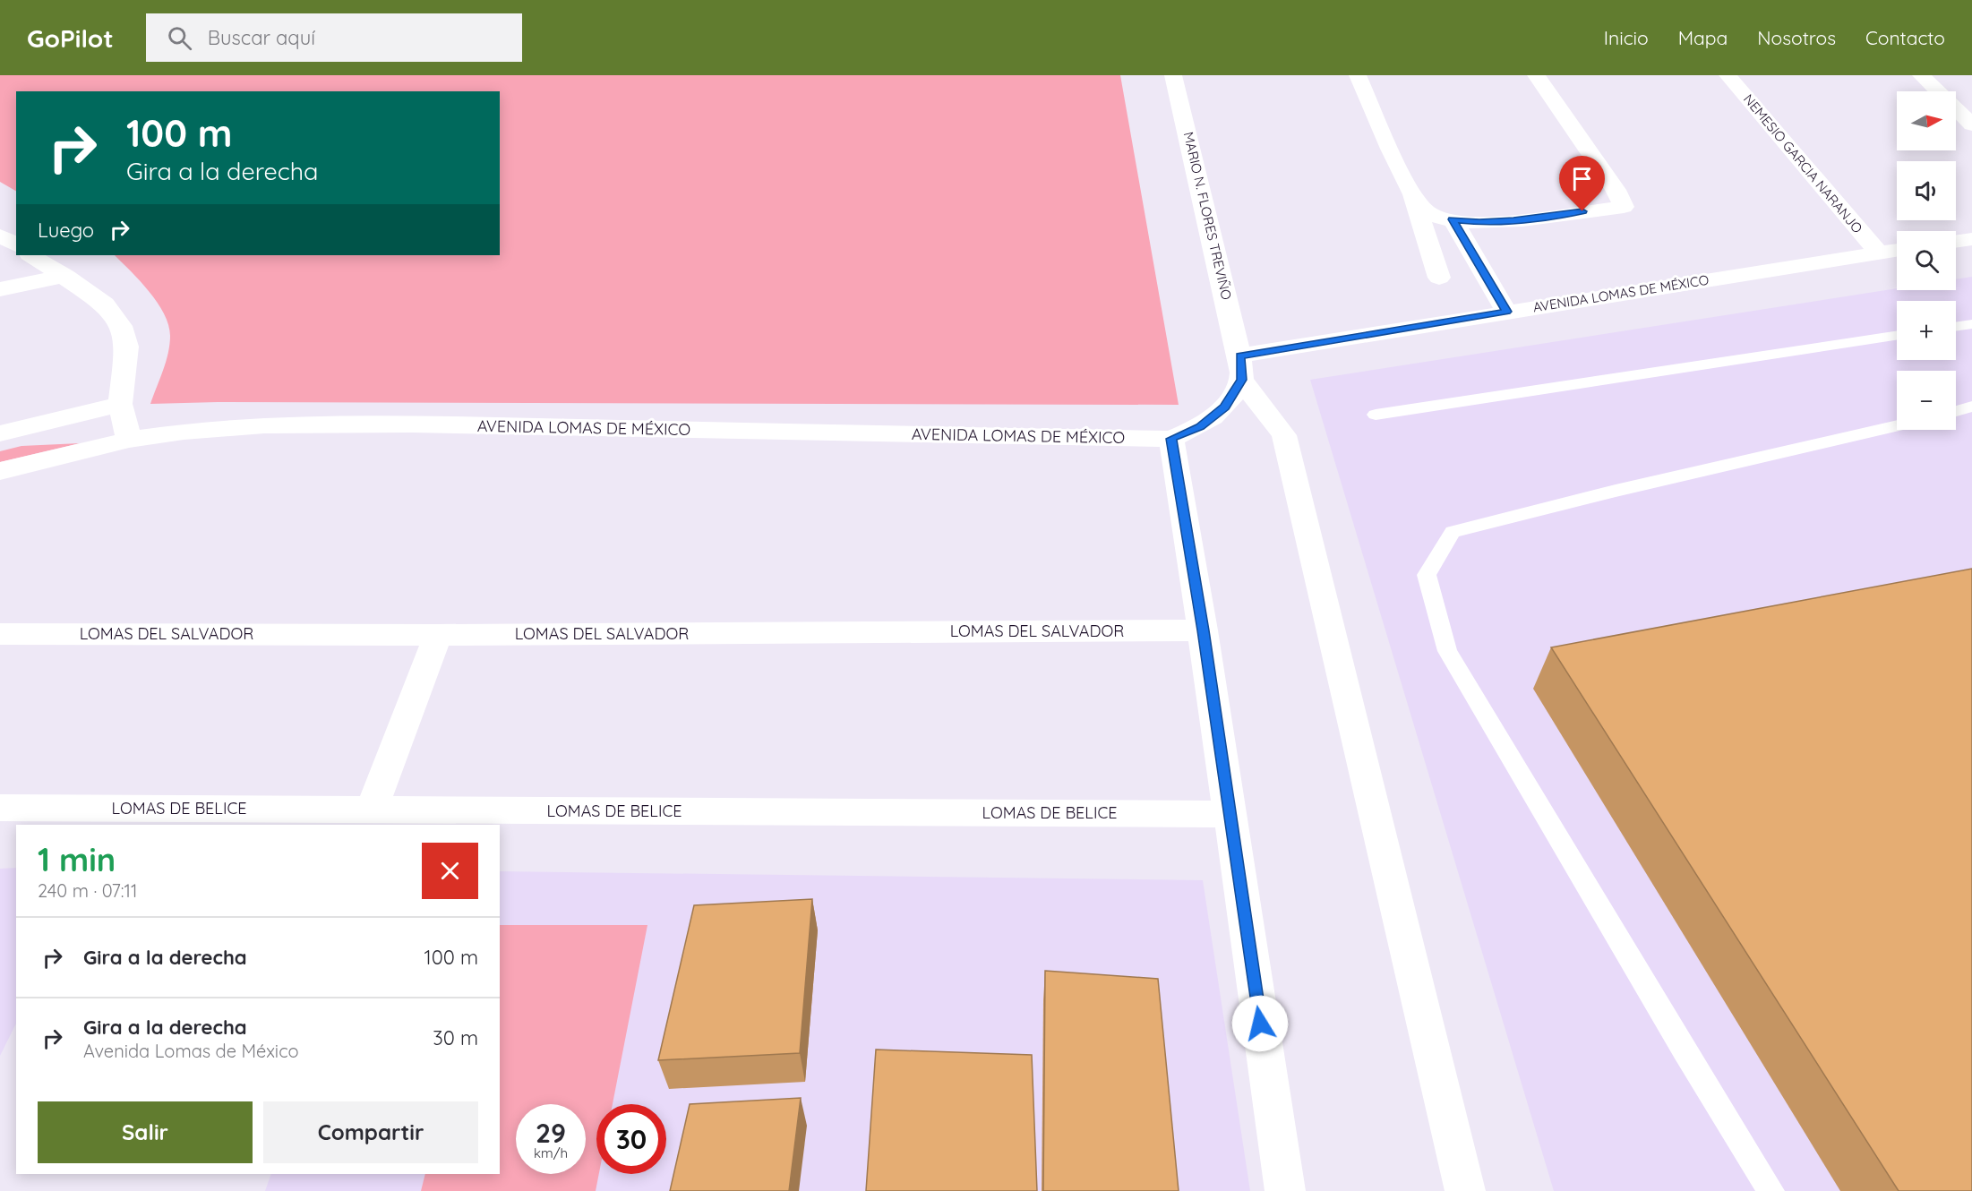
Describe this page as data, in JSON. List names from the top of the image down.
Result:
{
  "streets": {
    "street": [
      "NEMESIO GARCIA NARANJO",
      "MARIO N. FLORES TREVIÑO",
      "AVENIDA LOMAS DE MÉXICO",
      "LOMAS DEL SALVADOR",
      "LOMAS DE BELICE"
    ]
  },
  "crossings": [
    ["NEMESIO GARCIA NARANJO", "AVENIDA LOMAS DE MÉXICO"],
    ["MARIO N. FLORES TREVIÑO", "AVENIDA LOMAS DE MÉXICO"]
  ],
  "north": "right",
  "page": {
    "header": "GoPilot",
    "search": "Buscar aquí",
    "nav": [
      "Inicio",
      "Mapa",
      "Nosotros",
      "Contacto"
    ],
    "map_buttons": ["+", "−"],
    "turn": ["100 m", "Gira a la derecha"],
    "then": "Luego",
    "heading": ["1 min", "240 m · 07:11"],
    "list": [
      {
        "name": "Gira a la derecha",
        "value": "100 m"
      },
      {
        "name": "Gira a la derecha",
        "note": "Avenida Lomas de México",
        "value": "30 m"
      }
    ],
    "buttons": ["Salir", "Compartir"],
    "speed": "29 km/h",
    "limit": "30"
  }
}
